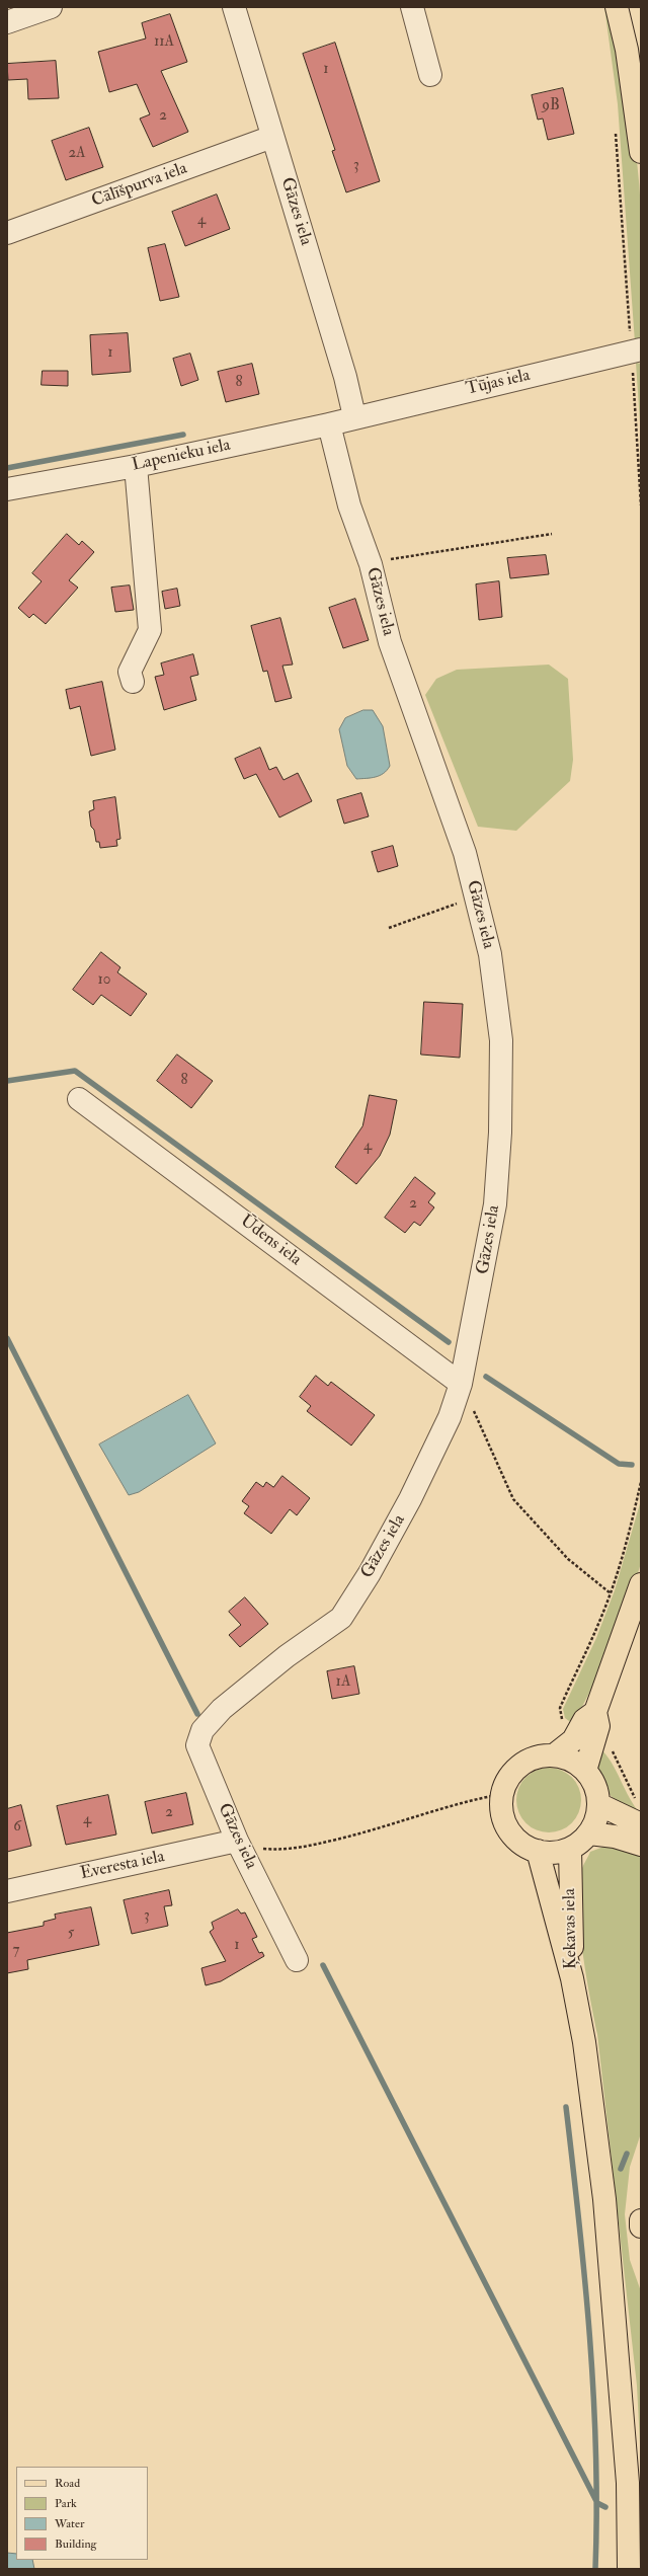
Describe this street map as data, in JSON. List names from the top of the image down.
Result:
{
  "streets": {
    "main road": ["Ķekavas iela"],
    "street": [
      "Cālīšpurva iela",
      "Gāzes iela",
      "Tūjas iela",
      "Lapenieku iela",
      "Ūdens iela",
      "Everesta iela"
    ]
  },
  "crossings": [
    ["Cālīšpurva iela", "Gāzes iela"],
    ["Gāzes iela", "Tūjas iela"],
    ["Gāzes iela", "Lapenieku iela"],
    ["Gāzes iela", "Ūdens iela"],
    ["Gāzes iela", "Everesta iela"],
    ["Tūjas iela", "Lapenieku iela"]
  ],
  "house_numbers": [
    "11A",
    "1",
    "9B",
    "2",
    "2A",
    "3",
    "4",
    "1",
    "8",
    "10",
    "8",
    "4",
    "2",
    "1A",
    "2",
    "4",
    "6",
    "3",
    "5",
    "1",
    "7"
  ],
  "legend": [
    "Road",
    "Park",
    "Water",
    "Building"
  ]
}
